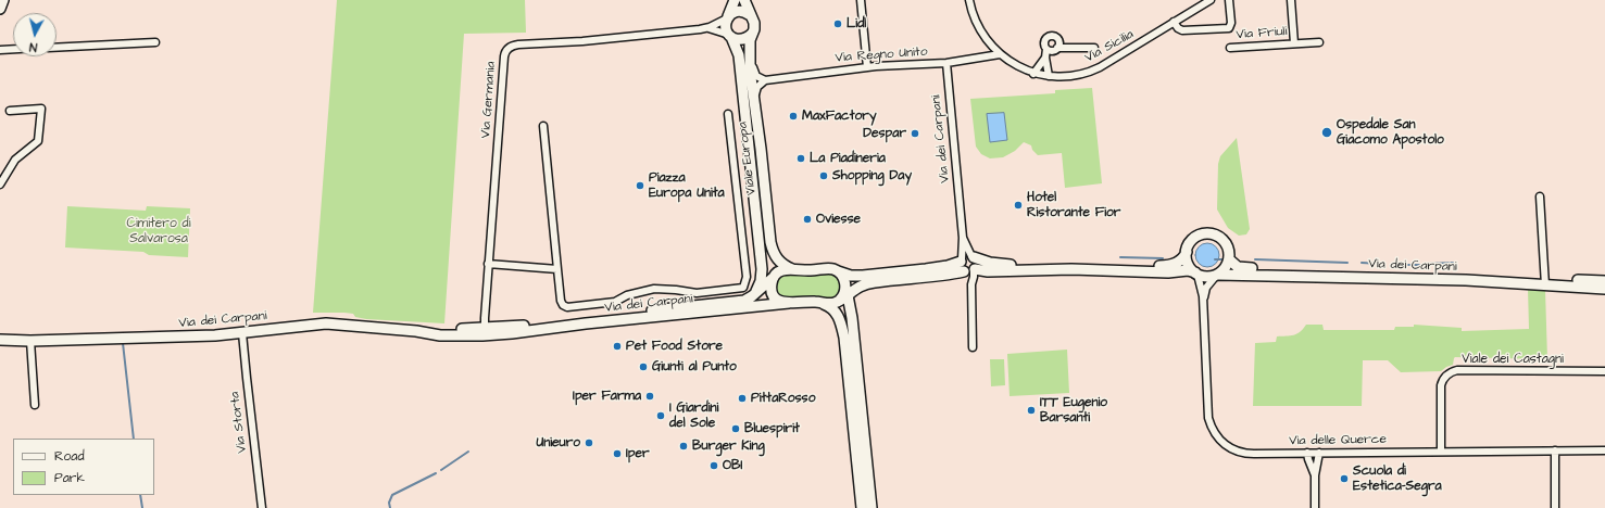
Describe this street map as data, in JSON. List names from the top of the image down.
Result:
{
  "streets": {
    "street": [
      "Via Friuli",
      "Via Sicilia",
      "Via Regno Unito",
      "Via Germania",
      "Via dei Carpani",
      "Viale Europa",
      "Viale dei Castagni",
      "Via Storta",
      "Via delle Querce"
    ]
  },
  "crossings": [
    ["Via Sicilia", "Via Regno Unito"],
    ["Via Regno Unito", "Via dei Carpani"],
    ["Via Germania", "Via dei Carpani"],
    ["Via Germania", "Viale Europa"],
    ["Via dei Carpani", "Viale Europa"],
    ["Via dei Carpani", "Via Storta"],
    ["Via dei Carpani", "Via delle Querce"],
    ["Viale dei Castagni", "Via delle Querce"]
  ],
  "parks": ["Cimitero di Salvarosa"],
  "places": [
    "Lidl",
    "MaxFactory",
    "Ospedale San Giacomo Apostolo",
    "Despar",
    "La Piadineria",
    "Shopping Day",
    "Piazza Europa Unita",
    "Hotel Ristorante Fior",
    "Oviesse",
    "Pet Food Store",
    "Giunti al Punto",
    "Iper Farma",
    "PittaRosso",
    "ITT Eugenio Barsanti",
    "I Giardini del Sole",
    "Bluespirit",
    "Unieuro",
    "Burger King",
    "Iper",
    "OBI",
    "Scuola di Estetica-Segra"
  ],
  "legend": ["Road", "Park"],
  "north": "bottom"
}
